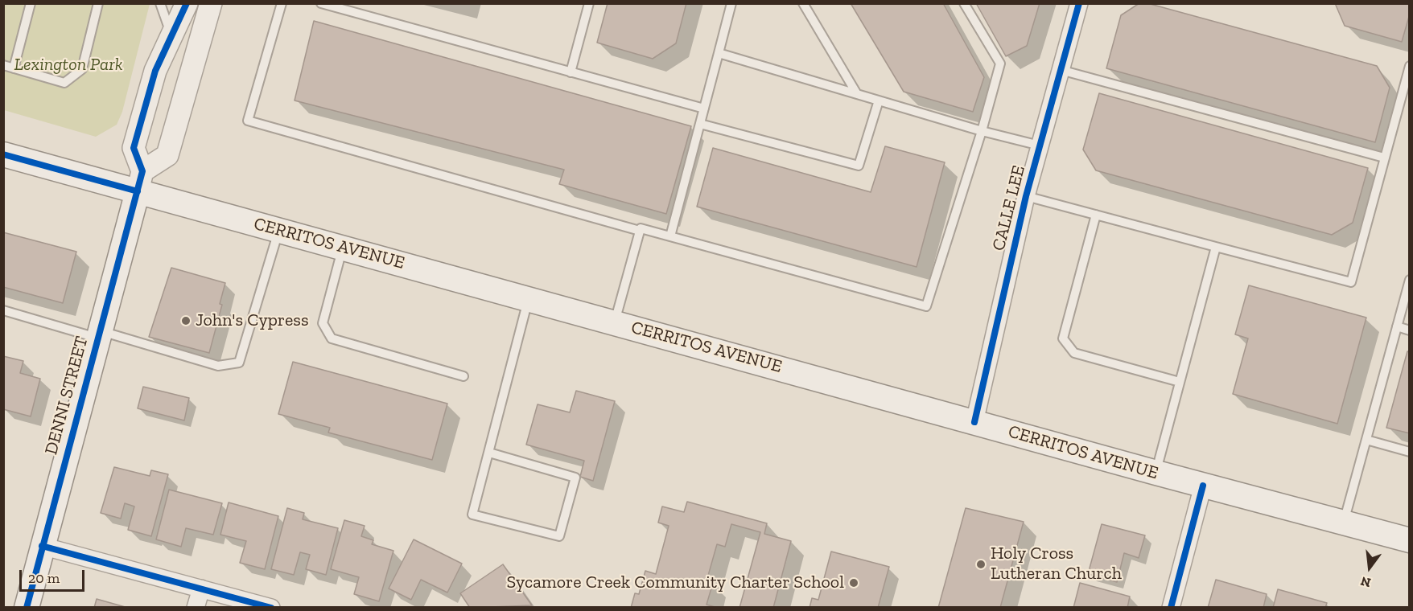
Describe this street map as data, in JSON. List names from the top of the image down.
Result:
{
  "streets": {
    "main road": ["CERRITOS AVENUE", "DENNI STREET"],
    "street": ["CALLE LEE"]
  },
  "crossings": [
    ["CALLE LEE", "CERRITOS AVENUE"],
    ["CERRITOS AVENUE", "DENNI STREET"]
  ],
  "parks": ["Lexington Park"],
  "places": ["John's Cypress", "Holy Cross Lutheran Church", "Sycamore Creek Community Charter School"],
  "scale_bar": "20 m",
  "north": "bottom"
}
